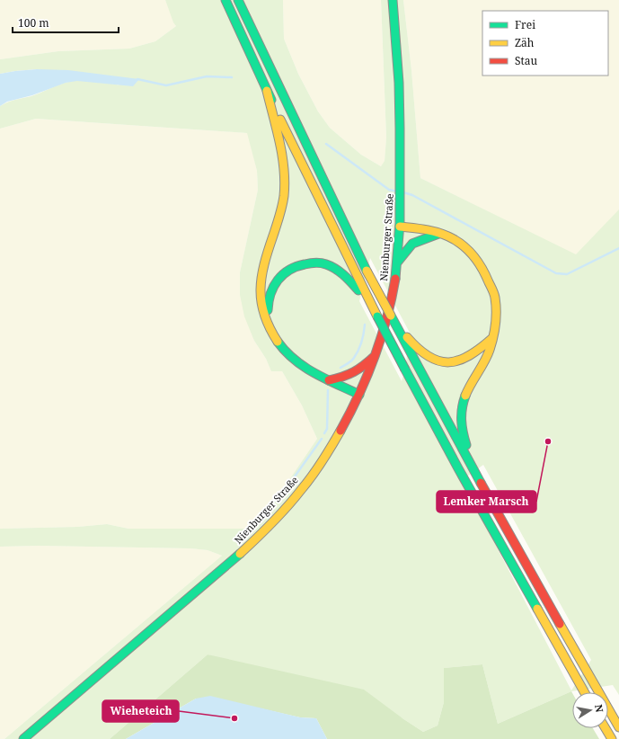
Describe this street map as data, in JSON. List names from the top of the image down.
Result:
{
  "streets": {
    "main road": ["Nienburger Straße"]
  },
  "places": ["Lemker Marsch", "Wieheteich"],
  "legend": ["Frei", "Zäh", "Stau"],
  "scale_bar": "100 m",
  "north": "right"
}
